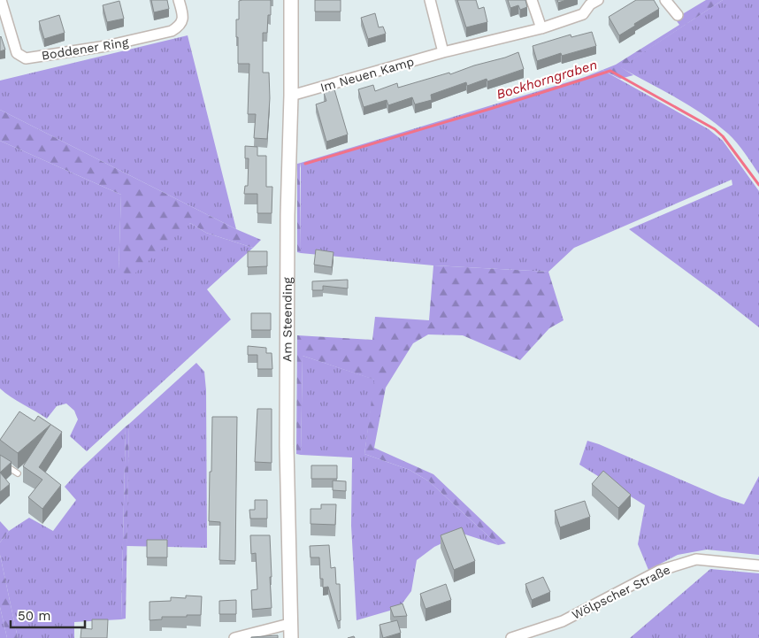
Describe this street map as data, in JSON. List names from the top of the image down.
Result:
{
  "streets": {
    "street": [
      "Boddener Ring",
      "Im Neuen Kamp",
      "Am Steending",
      "Wölpscher Straße"
    ]
  },
  "crossings": [
    ["Im Neuen Kamp", "Am Steending"]
  ],
  "water": ["Bockhorngraben"],
  "scale_bar": "50 m"
}
